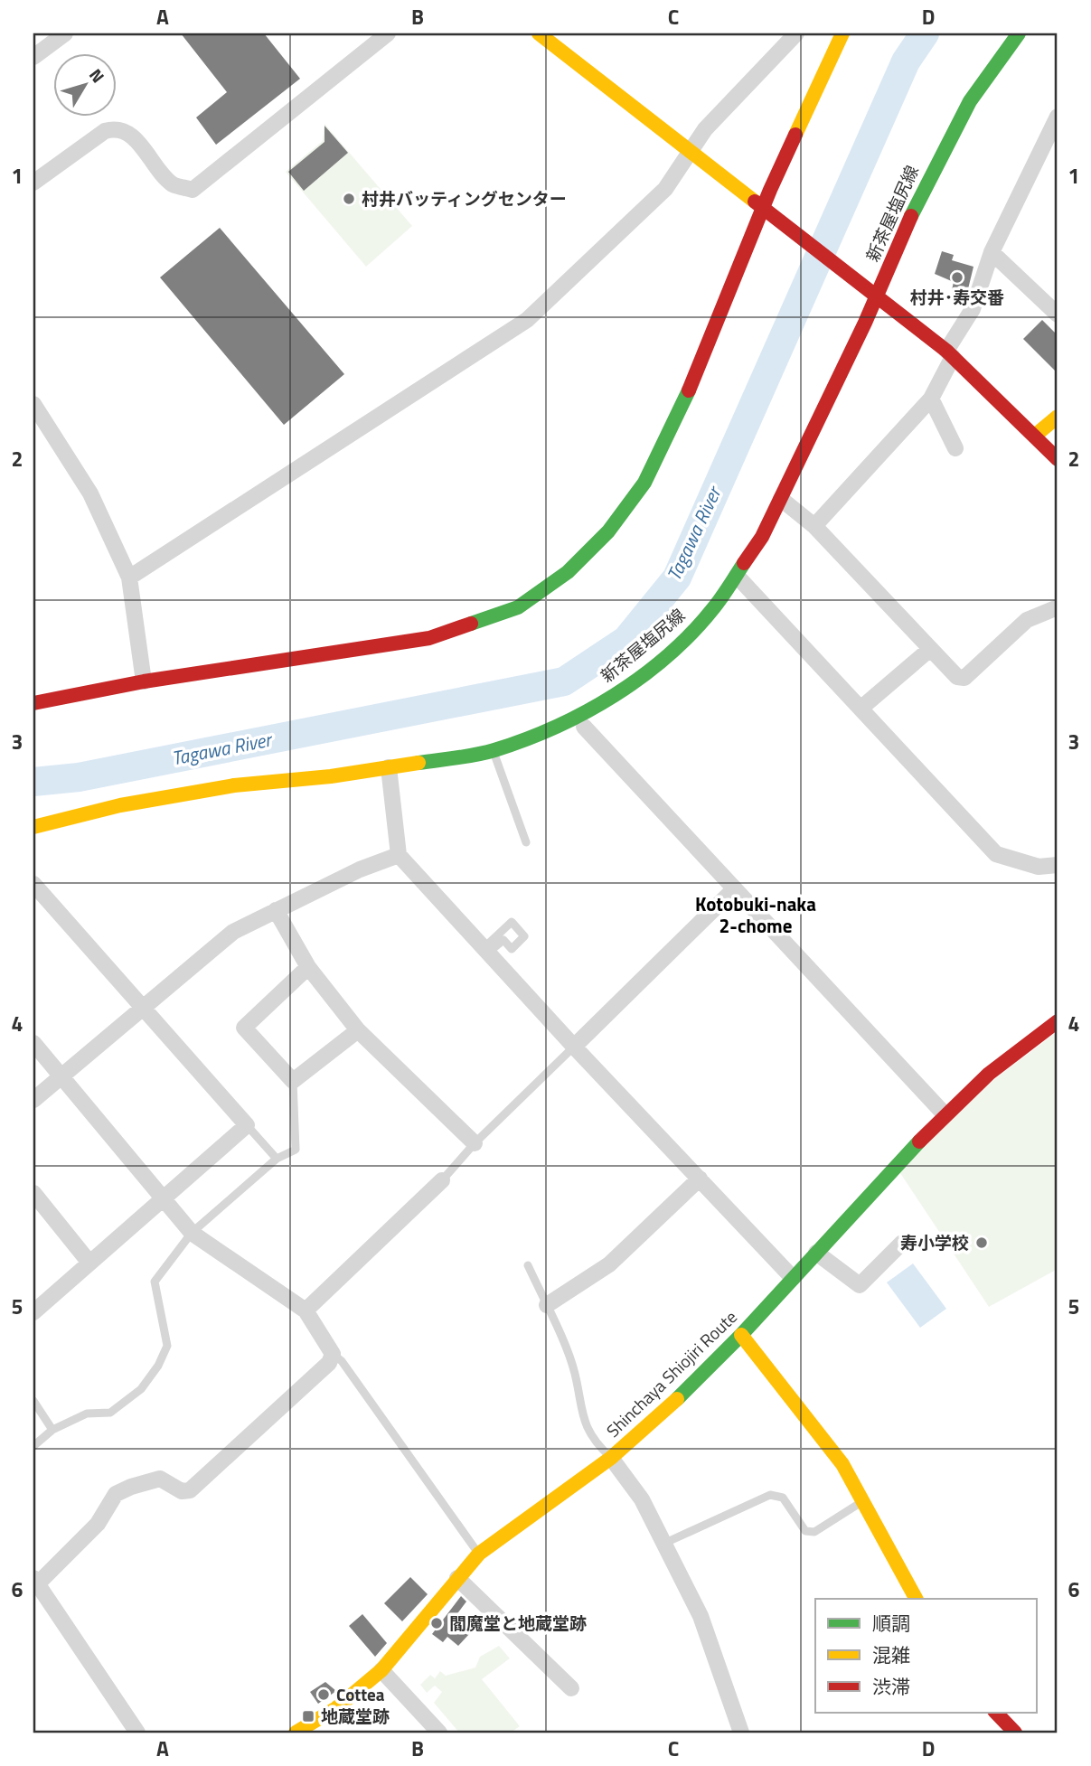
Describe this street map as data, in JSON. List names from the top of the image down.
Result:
{
  "streets": {
    "main road": ["新茶屋塩尻線", "Shinchaya Shiojiri Route"]
  },
  "districts": ["Kotobuki-naka 2-chome"],
  "water": ["Tagawa River"],
  "places": {
    "other": [
      "村井バッティングセンター",
      "村井･寿交番",
      "寿小学校",
      "閻魔堂と地蔵堂跡",
      "Cottea"
    ],
    "transit": ["地蔵堂跡"]
  },
  "legend": ["順調", "混雑", "渋滞"],
  "north": "top right",
  "grid": {
    "columns": [
      "A",
      "B",
      "C",
      "D"
    ],
    "rows": [
      "1",
      "2",
      "3",
      "4",
      "5",
      "6"
    ]
  }
}
